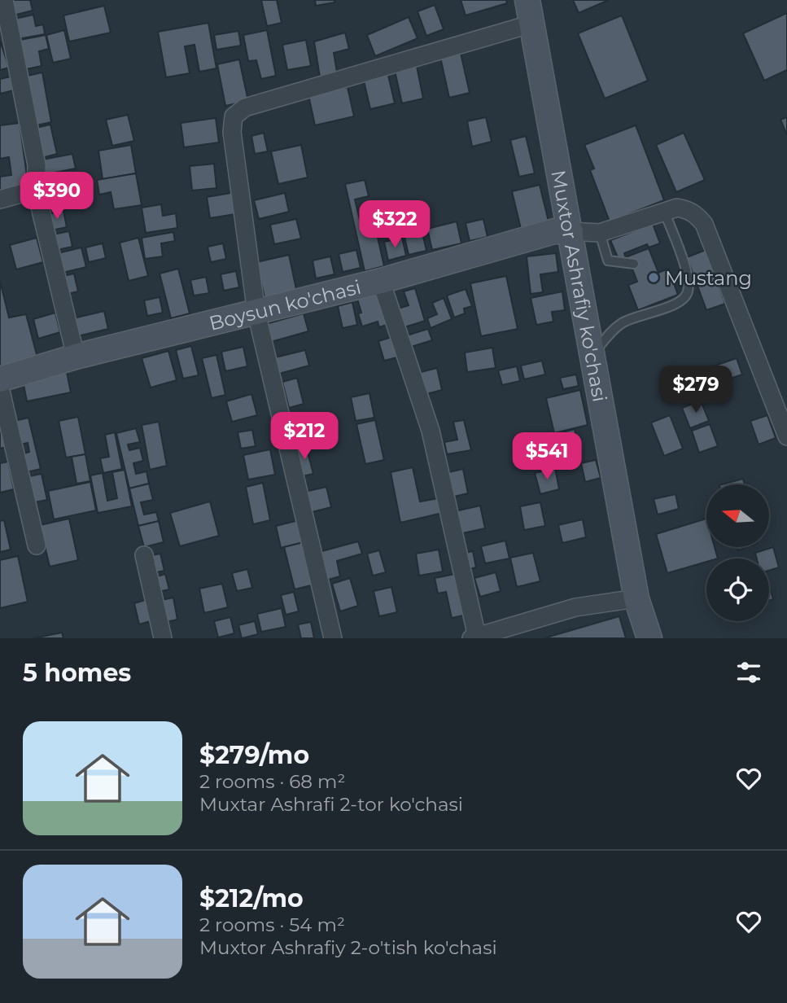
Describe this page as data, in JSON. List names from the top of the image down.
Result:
{
  "streets": {
    "main road": ["Muxtor Ashrafiy ko'chasi", "Boysun ko'chasi"]
  },
  "crossings": [
    ["Muxtor Ashrafiy ko'chasi", "Boysun ko'chasi"]
  ],
  "places": ["Mustang"],
  "north": "left",
  "page": {
    "price": [
      "$390",
      "$322",
      "$279",
      "$212",
      "$541"
    ],
    "heading": "5 homes",
    "list": [
      {
        "name": "$279/mo",
        "note": "2 rooms · 68 m² · Muxtar Ashrafi 2-tor ko'chasi"
      },
      {
        "name": "$212/mo",
        "note": "2 rooms · 54 m² · Muxtor Ashrafiy 2-o'tish ko'chasi"
      }
    ]
  }
}
